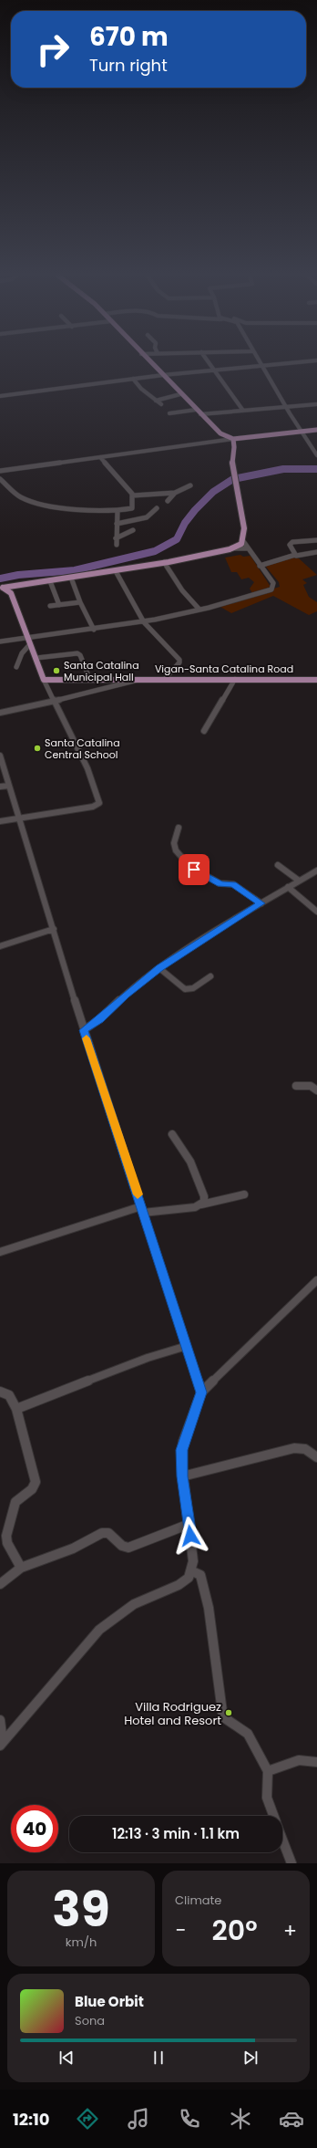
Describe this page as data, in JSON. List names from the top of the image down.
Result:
{
  "streets": {
    "main road": ["Vigan-Santa Catalina Road"]
  },
  "places": ["Santa Catalina Municipal Hall", "Santa Catalina Central School", "Villa Rodriguez Hotel and Resort"],
  "page": {
    "turn": ["670 m", "Turn right"],
    "limit": "40",
    "trip": "12:13 · 3 min · 1.1 km",
    "tile": [
      ["39", "km/h"],
      "Climate"
    ],
    "heat": ["−", "20°", "+"],
    "song": ["Blue Orbit", "Sona"],
    "tabs": "12:10"
  }
}
